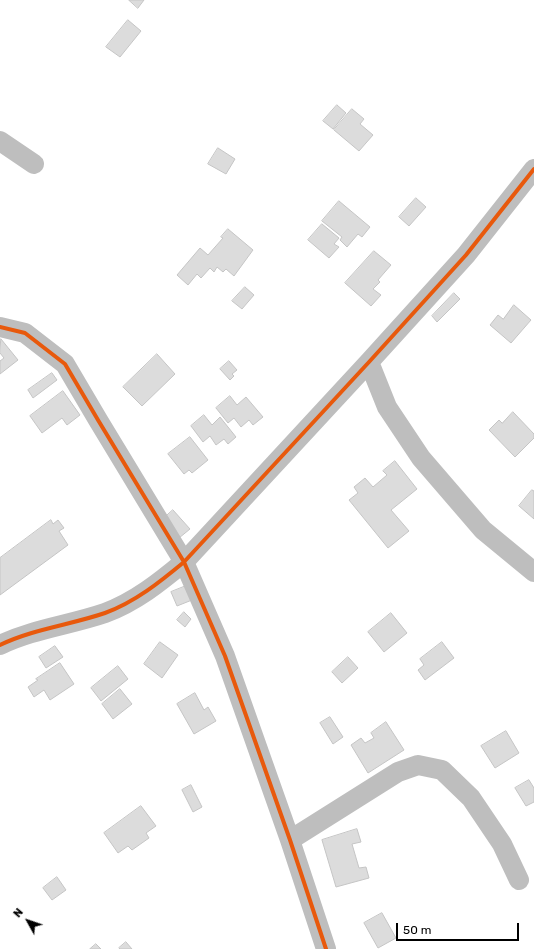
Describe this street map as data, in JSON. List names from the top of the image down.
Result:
{
  "scale_bar": "50 m",
  "north": "top left"
}
